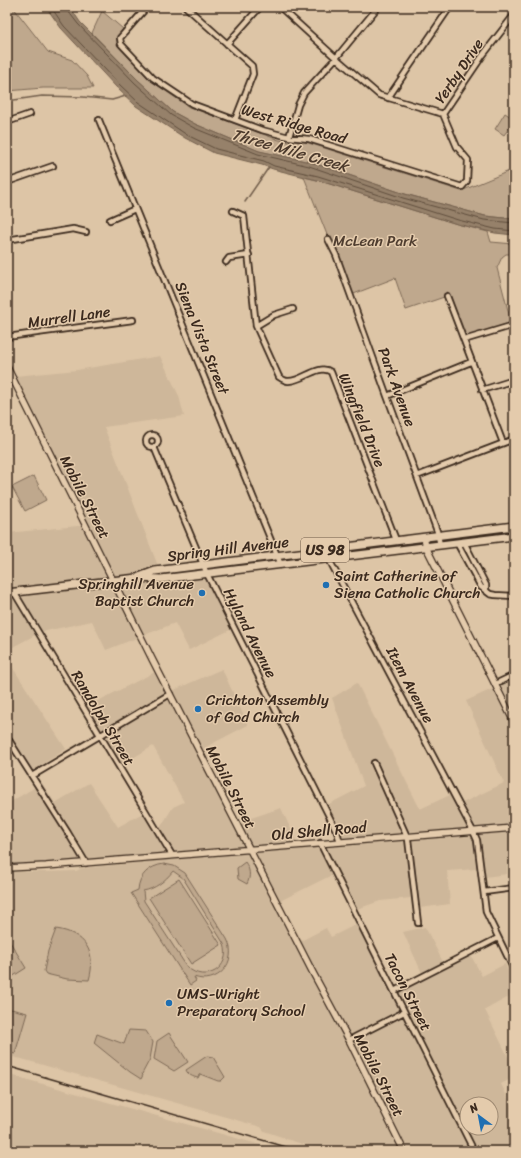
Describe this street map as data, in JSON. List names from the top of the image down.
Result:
{
  "streets": {
    "main road": ["Spring Hill Avenue", "US 98"],
    "street": [
      "Yerby Drive",
      "West Ridge Road",
      "Murrell Lane",
      "Siena Vista Street",
      "Park Avenue",
      "Wingfield Drive",
      "Mobile Street",
      "Hyland Avenue",
      "Item Avenue",
      "Randolph Street",
      "Old Shell Road",
      "Tacon Street"
    ]
  },
  "crossings": [
    ["Yerby Drive", "West Ridge Road"],
    ["Siena Vista Street", "Spring Hill Avenue"],
    ["Park Avenue", "Spring Hill Avenue"],
    ["Wingfield Drive", "Spring Hill Avenue"],
    ["Mobile Street", "Spring Hill Avenue"],
    ["Mobile Street", "Old Shell Road"],
    ["Spring Hill Avenue", "Hyland Avenue"],
    ["Spring Hill Avenue", "Item Avenue"],
    ["Spring Hill Avenue", "Randolph Street"],
    ["Hyland Avenue", "Old Shell Road"],
    ["Item Avenue", "Old Shell Road"],
    ["Randolph Street", "Old Shell Road"],
    ["Old Shell Road", "Tacon Street"]
  ],
  "water": ["Three Mile Creek"],
  "parks": ["McLean Park"],
  "places": [
    "Saint Catherine of Siena Catholic Church",
    "Springhill Avenue Baptist Church",
    "Crichton Assembly of God Church",
    "UMS-Wright Preparatory School"
  ],
  "north": "top left"
}
